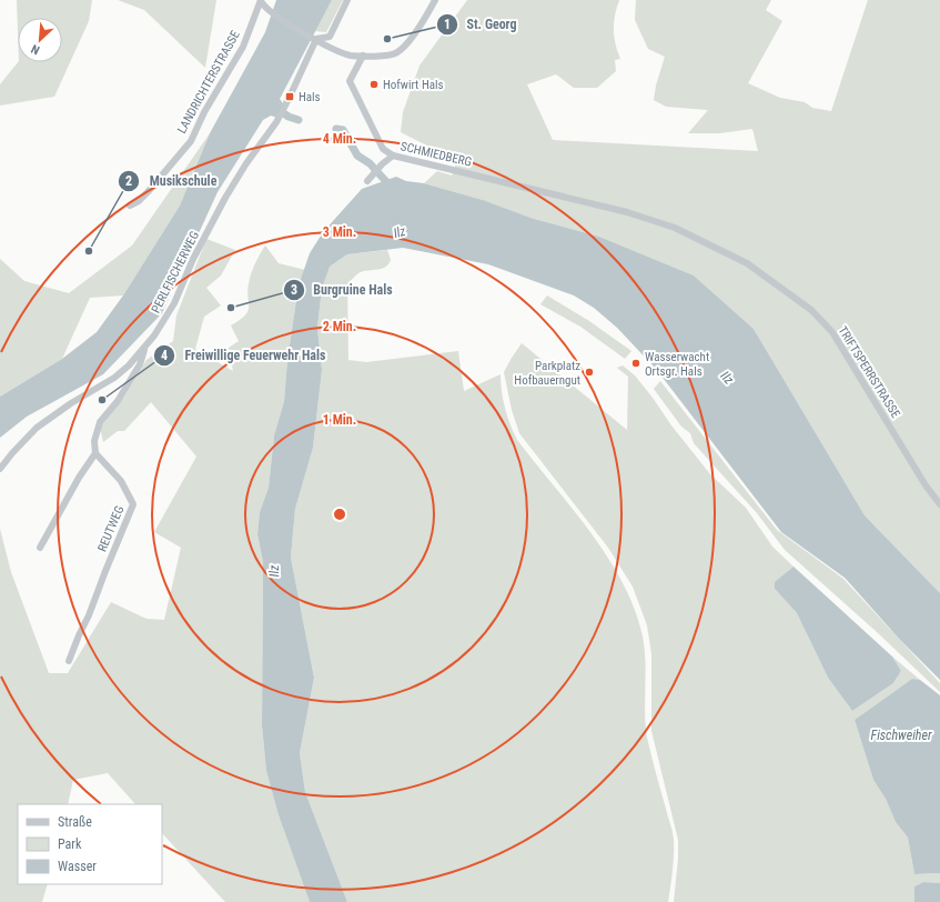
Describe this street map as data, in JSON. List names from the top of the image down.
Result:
{
  "streets": {
    "street": [
      "LANDRICHTERSTRASSE",
      "SCHMIEDBERG",
      "PERLFISCHERWEG",
      "TRIFTSPERRSTRASSE",
      "REUTWEG"
    ]
  },
  "crossings": [
    ["SCHMIEDBERG", "TRIFTSPERRSTRASSE"]
  ],
  "water": ["Ilz", "Fischweiher"],
  "places": {
    "other": [
      "St. Georg",
      "Hofwirt Hals",
      "Musikschule",
      "Burgruine Hals",
      "Wasserwacht Ortsgr. Hals",
      "Parkplatz Hofbauerngut",
      "Freiwillige Feuerwehr Hals"
    ],
    "transit": ["Hals"]
  },
  "legend": ["Straße", "Park", "Wasser"],
  "north": "bottom left",
  "rings": [
    "4 Min.",
    "3 Min.",
    "2 Min.",
    "1 Min."
  ]
}
